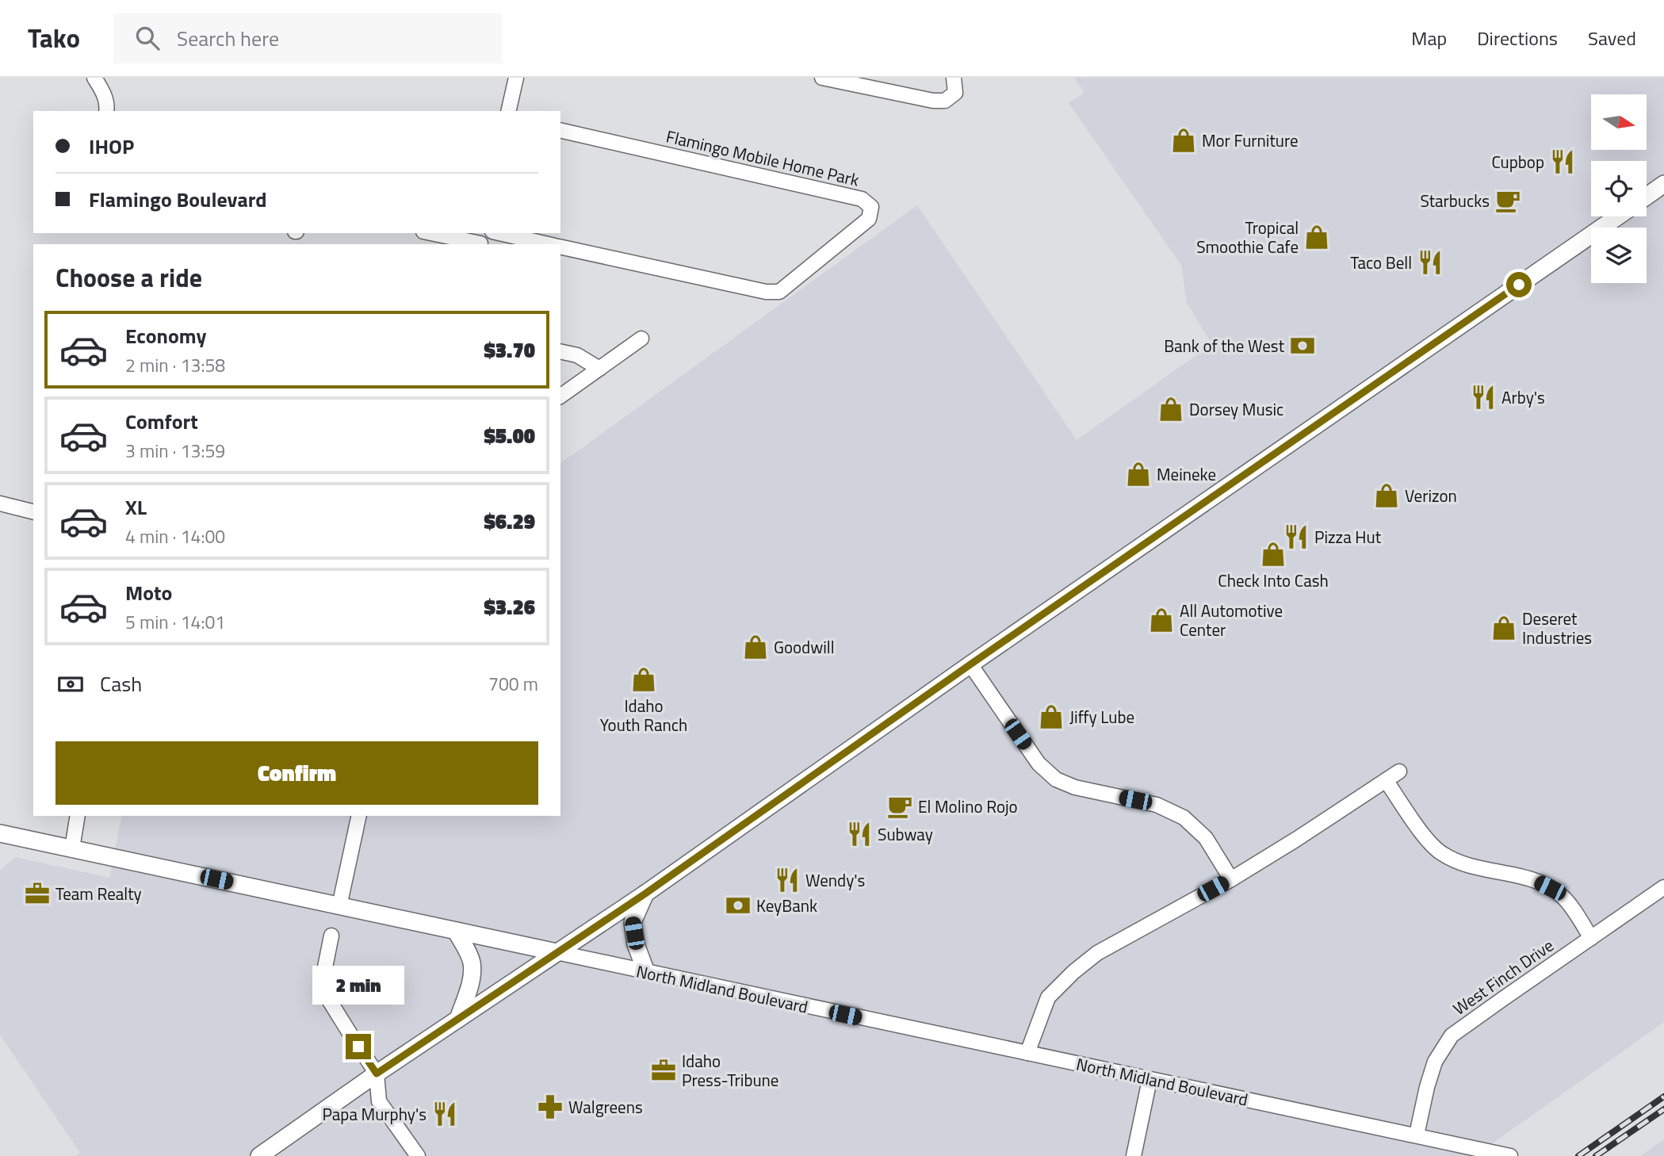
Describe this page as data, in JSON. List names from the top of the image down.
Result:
{
  "streets": {
    "main road": ["North Midland Boulevard"],
    "street": ["Flamingo Mobile Home Park", "West Finch Drive"]
  },
  "crossings": [
    ["West Finch Drive", "North Midland Boulevard"]
  ],
  "places": {
    "shop": [
      "Mor Furniture",
      "Tropical Smoothie Cafe",
      "Dorsey Music",
      "Meineke",
      "Verizon",
      "Check Into Cash",
      "All Automotive Center",
      "Deseret Industries",
      "Goodwill",
      "Idaho Youth Ranch",
      "Jiffy Lube"
    ],
    "restaurant": [
      "Cupbop",
      "Taco Bell",
      "Arby's",
      "Pizza Hut",
      "Subway",
      "Wendy's",
      "Papa Murphy's"
    ],
    "cafe": ["Starbucks", "El Molino Rojo"],
    "bank": ["Bank of the West", "KeyBank"],
    "office": ["Team Realty", "Idaho Press-Tribune"],
    "pharmacy": ["Walgreens"]
  },
  "north": "right",
  "page": {
    "header": "Tako",
    "search": "Search here",
    "nav": ["Map", "Directions", "Saved"],
    "banner": ["IHOP", "Flamingo Boulevard"],
    "heading": "Choose a ride",
    "list": [
      {
        "name": "Economy",
        "note": "2 min · 13:58",
        "value": "$3.70"
      },
      {
        "name": "Comfort",
        "note": "3 min · 13:59",
        "value": "$5.00"
      },
      {
        "name": "XL",
        "note": "4 min · 14:00",
        "value": "$6.29"
      },
      {
        "name": "Moto",
        "note": "5 min · 14:01",
        "value": "$3.26"
      }
    ],
    "pay": ["Cash", "700 m"],
    "buttons": "Confirm",
    "bubble": "2 min"
  }
}
